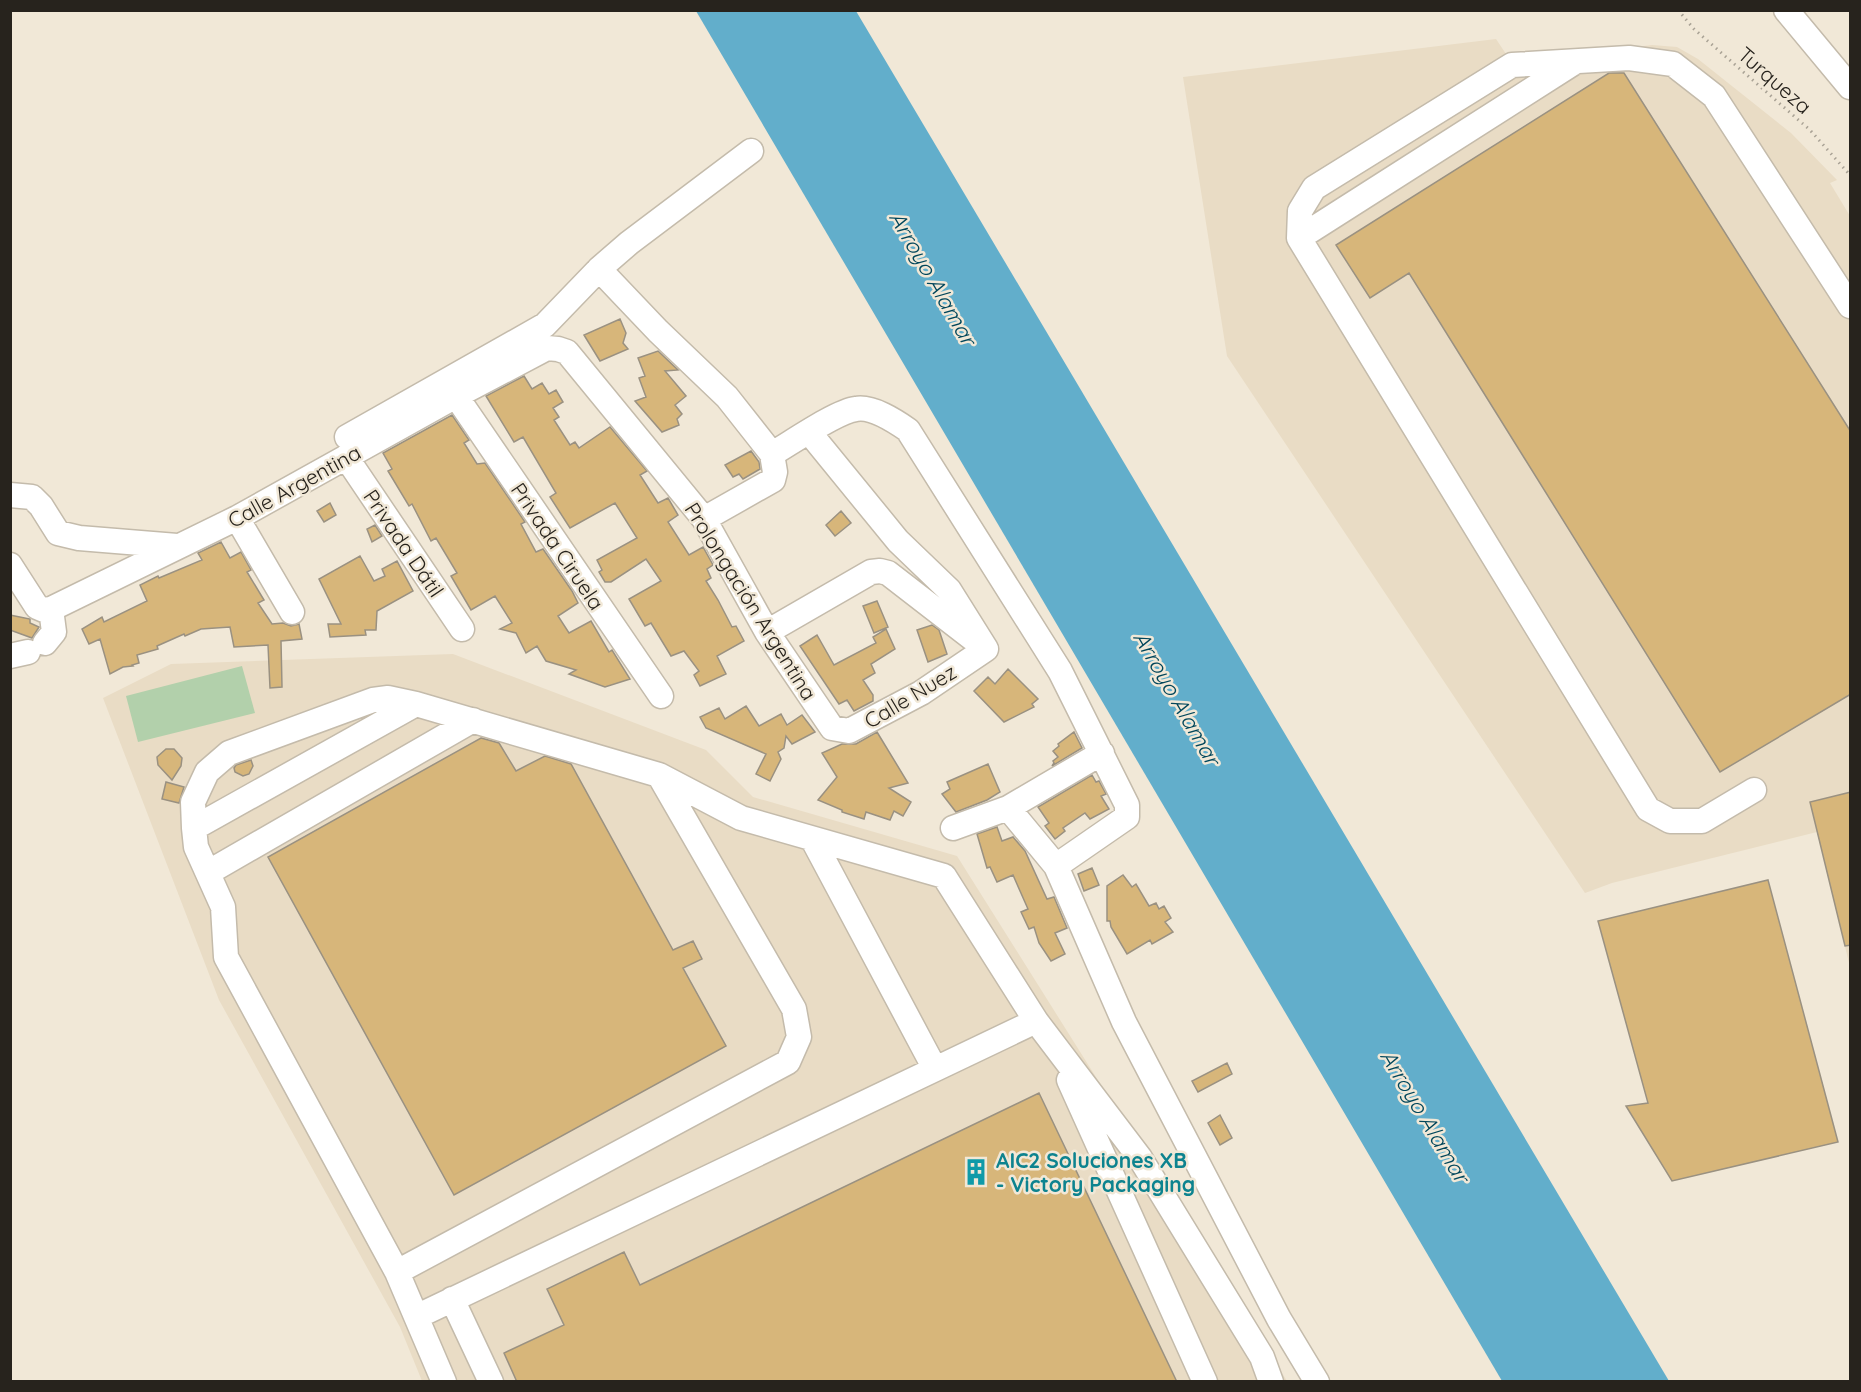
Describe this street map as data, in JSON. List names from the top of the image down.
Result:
{
  "streets": {
    "street": [
      "Calle Argentina",
      "Privada Dátil",
      "Privada Ciruela",
      "Prolongación Argentina",
      "Calle Nuez"
    ],
    "path": ["Turqueza"]
  },
  "crossings": [
    ["Calle Argentina", "Privada Dátil"],
    ["Calle Argentina", "Privada Ciruela"],
    ["Calle Argentina", "Prolongación Argentina"],
    ["Prolongación Argentina", "Calle Nuez"]
  ],
  "water": ["Arroyo Alamar"],
  "places": {
    "building": ["AIC2 Soluciones XB - Victory Packaging"]
  }
}
